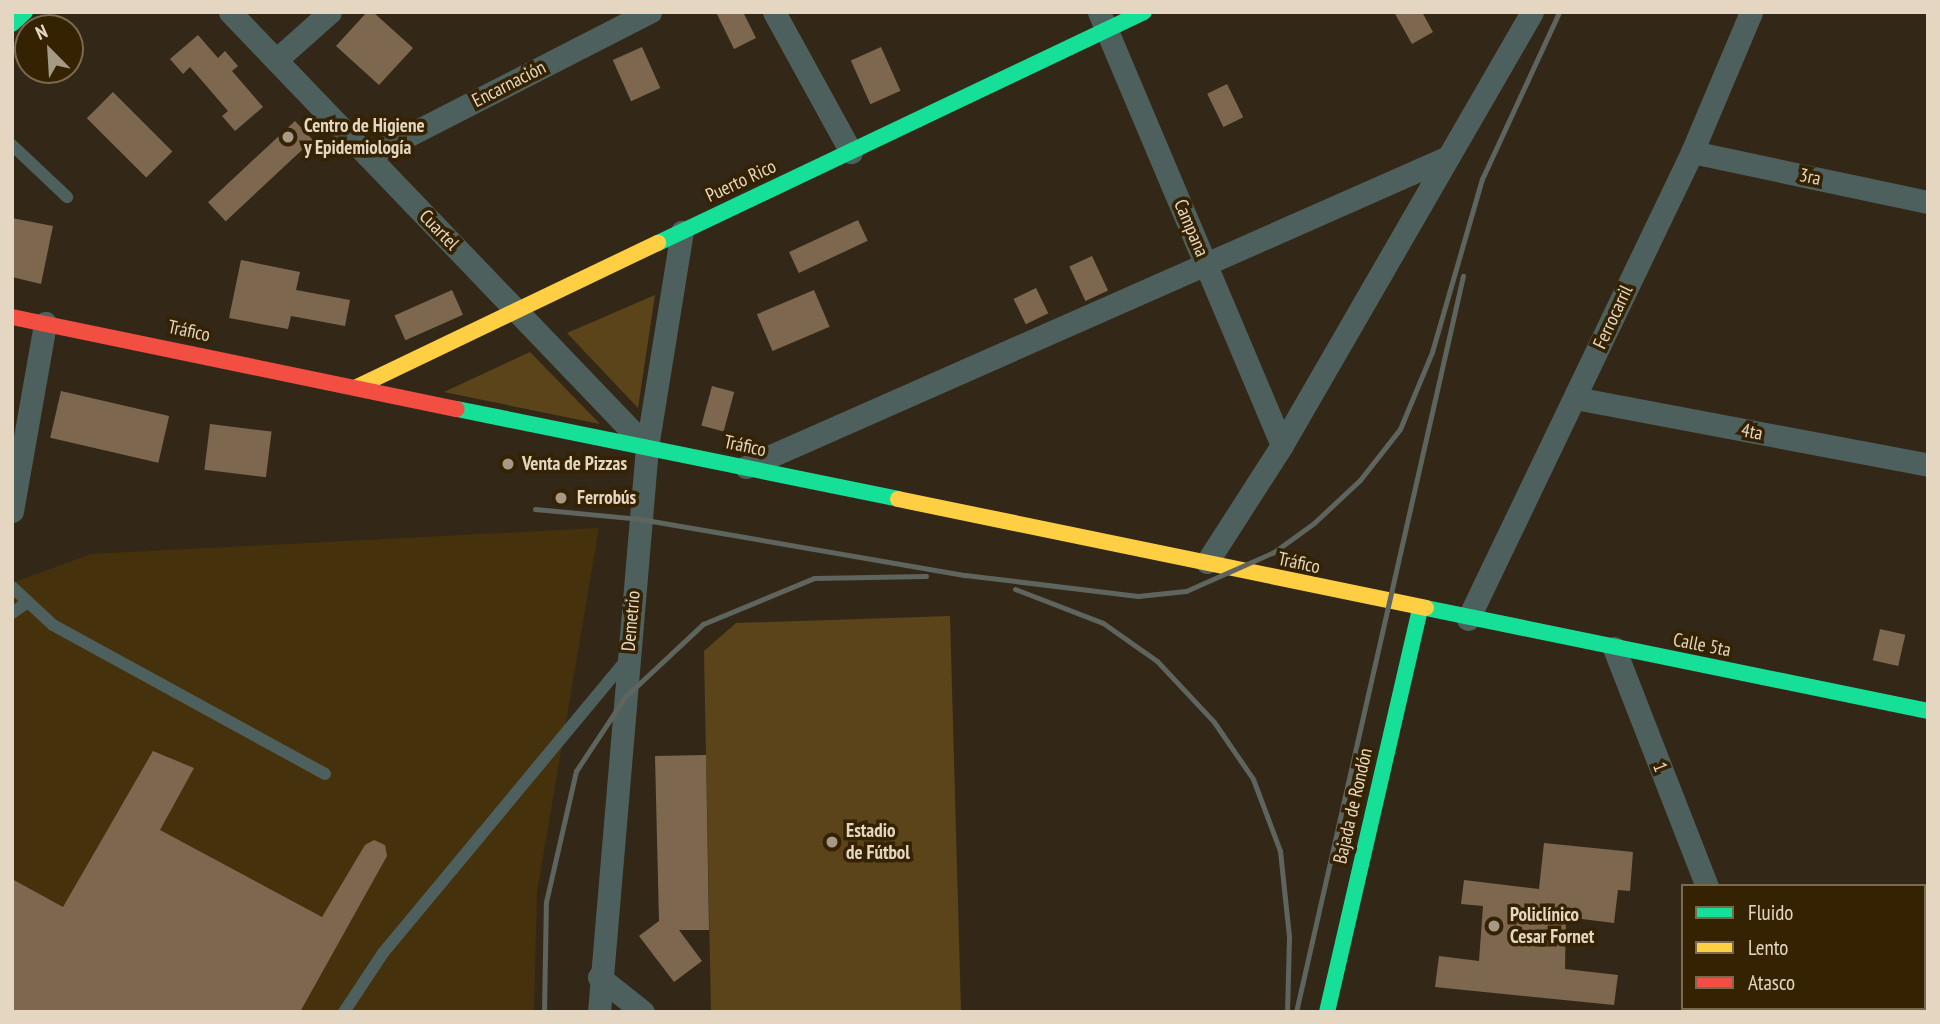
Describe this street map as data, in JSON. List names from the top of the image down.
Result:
{
  "streets": {
    "street": [
      "Encarnación",
      "3ra",
      "Puerto Rico",
      "Campana",
      "Cuartel",
      "Ferrocarril",
      "Tráfico",
      "4ta",
      "Demetrio",
      "Calle 5ta",
      "1",
      "Bajada de Rondón"
    ]
  },
  "crossings": [
    ["Encarnación", "Cuartel"],
    ["3ra", "Ferrocarril"],
    ["Puerto Rico", "Campana"],
    ["Puerto Rico", "Cuartel"],
    ["Puerto Rico", "Tráfico"],
    ["Puerto Rico", "Demetrio"],
    ["Cuartel", "Tráfico"],
    ["Cuartel", "Demetrio"],
    ["Ferrocarril", "Tráfico"],
    ["Ferrocarril", "4ta"],
    ["Ferrocarril", "Calle 5ta"],
    ["Tráfico", "Demetrio"],
    ["Tráfico", "Calle 5ta"],
    ["Tráfico", "Bajada de Rondón"],
    ["Calle 5ta", "1"]
  ],
  "places": [
    "Centro de Higiene y Epidemiología",
    "Venta de Pizzas",
    "Ferrobús",
    "Estadio de Fútbol",
    "Policlínico Cesar Fornet"
  ],
  "legend": ["Fluido", "Lento", "Atasco"],
  "north": "top left"
}
